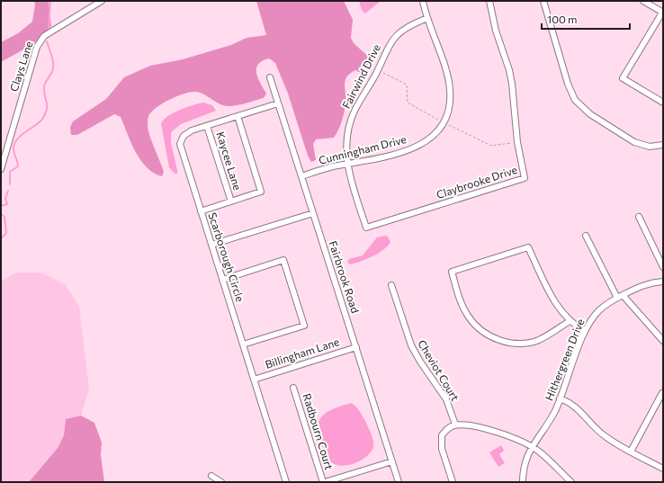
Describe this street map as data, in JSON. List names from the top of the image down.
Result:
{
  "streets": {
    "street": [
      "Clays Lane",
      "Fairwind Drive",
      "Cunningham Drive",
      "Kaycee Lane",
      "Claybrooke Drive",
      "Scarborough Circle",
      "Fairbrook Road",
      "Billingham Lane",
      "Hithergreen Drive",
      "Cheviot Court",
      "Radbourn Court"
    ]
  },
  "crossings": [
    ["Fairwind Drive", "Cunningham Drive"],
    ["Fairwind Drive", "Claybrooke Drive"],
    ["Cunningham Drive", "Claybrooke Drive"],
    ["Cunningham Drive", "Fairbrook Road"],
    ["Kaycee Lane", "Scarborough Circle"],
    ["Scarborough Circle", "Fairbrook Road"],
    ["Scarborough Circle", "Billingham Lane"],
    ["Fairbrook Road", "Billingham Lane"]
  ],
  "scale_bar": "100 m"
}
